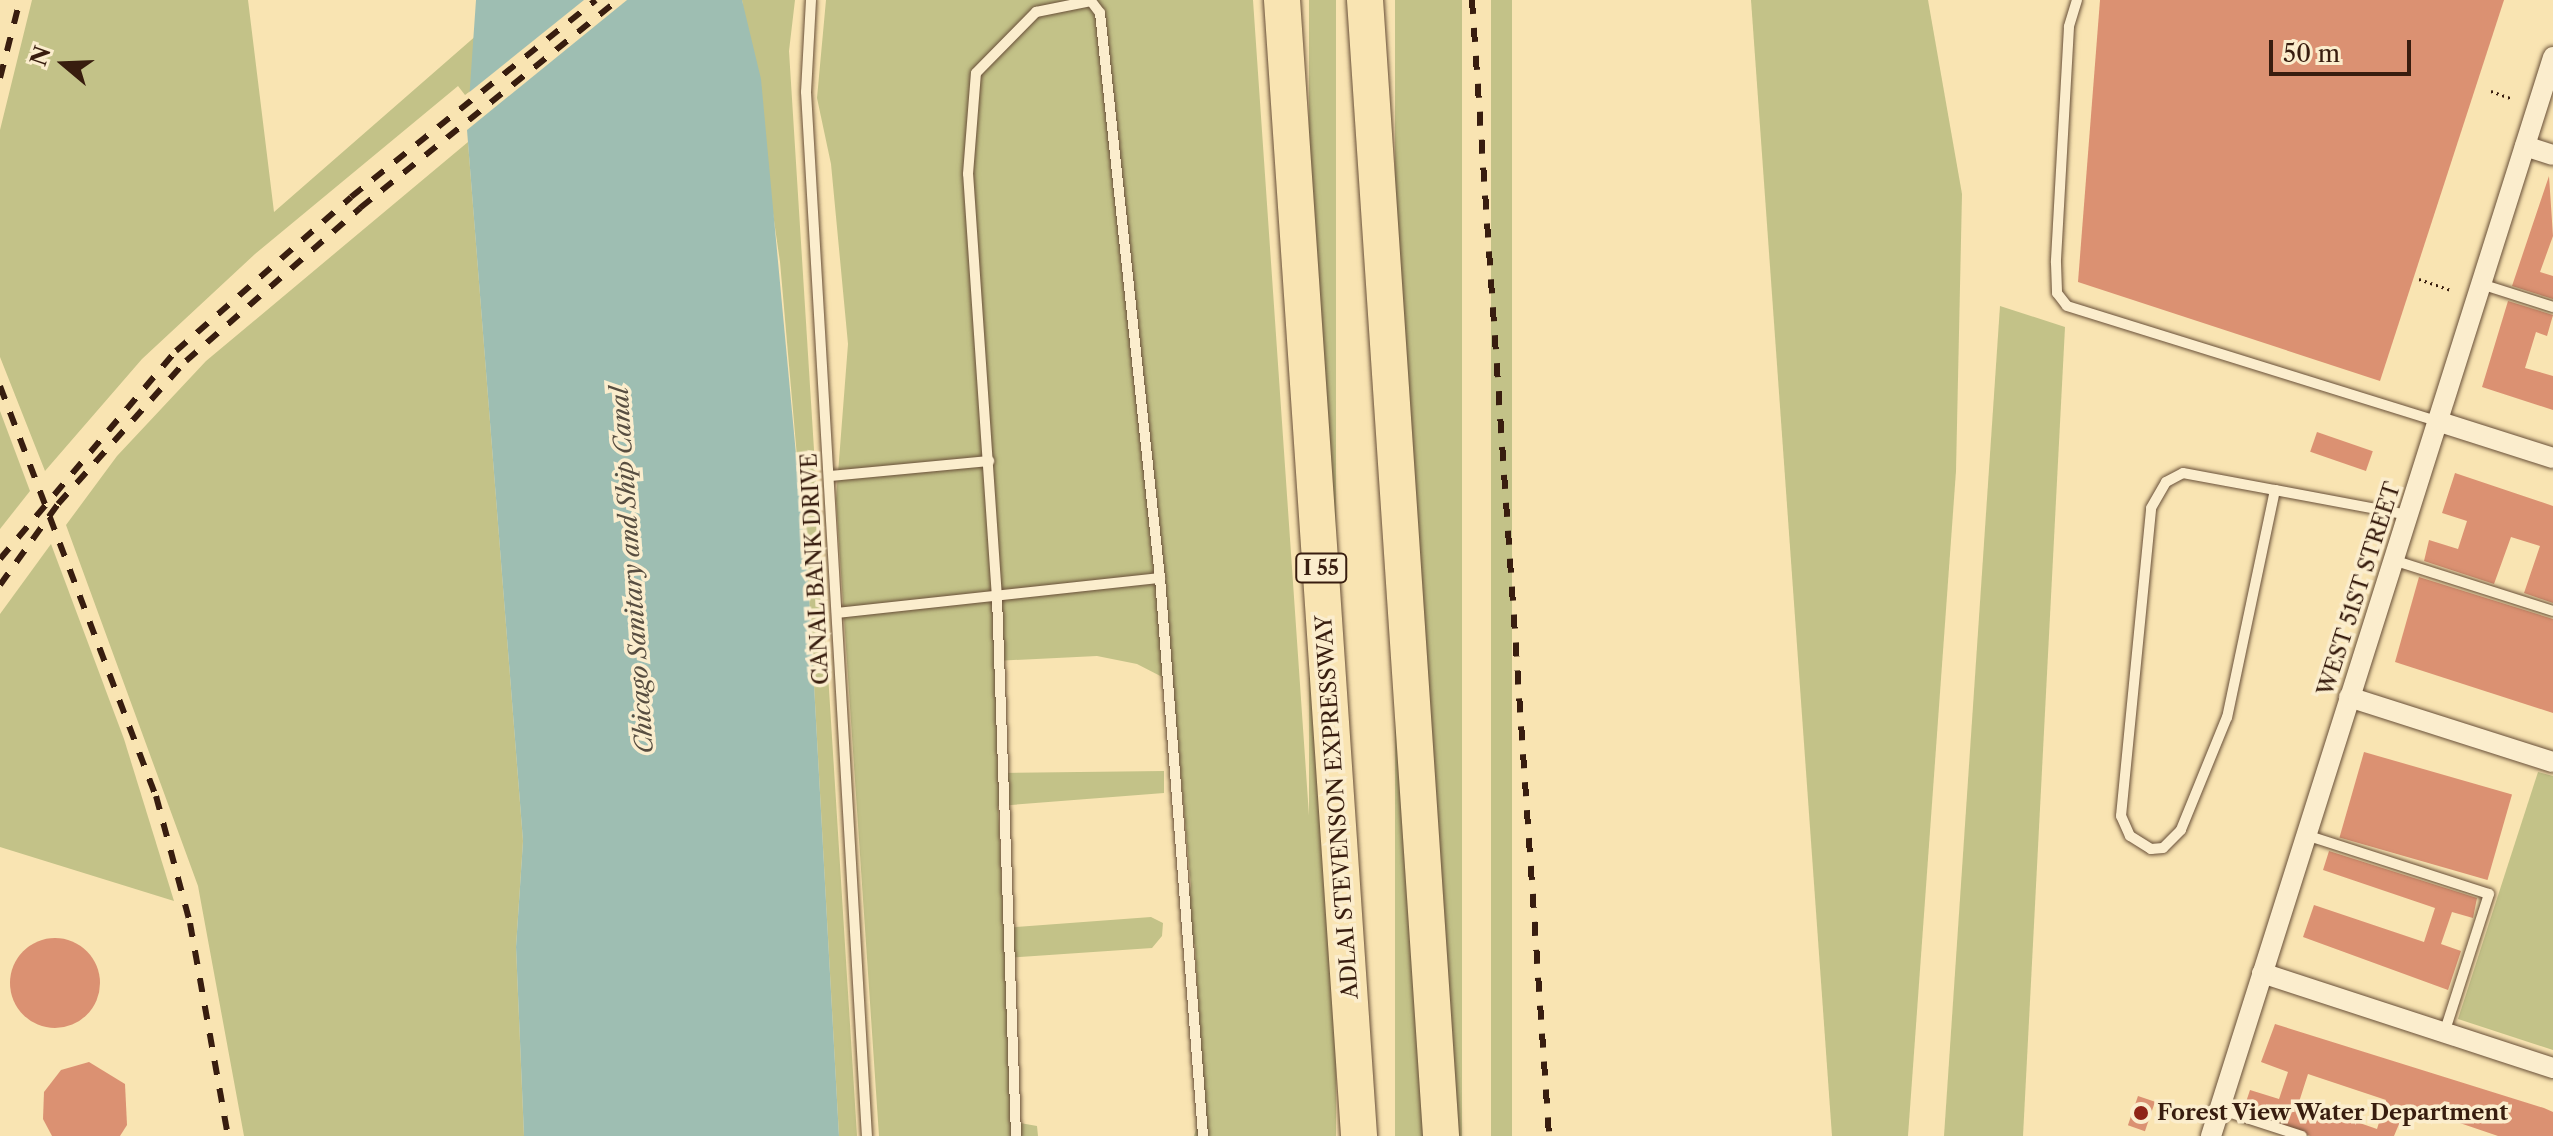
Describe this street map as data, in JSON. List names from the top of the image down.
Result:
{
  "streets": {
    "highway": ["I 55", "ADLAI STEVENSON EXPRESSWAY"],
    "street": ["WEST 51ST STREET"],
    "lane": ["CANAL BANK DRIVE"]
  },
  "water": ["Chicago Sanitary and Ship Canal"],
  "places": ["Forest View Water Department"],
  "scale_bar": "50 m",
  "north": "left"
}
